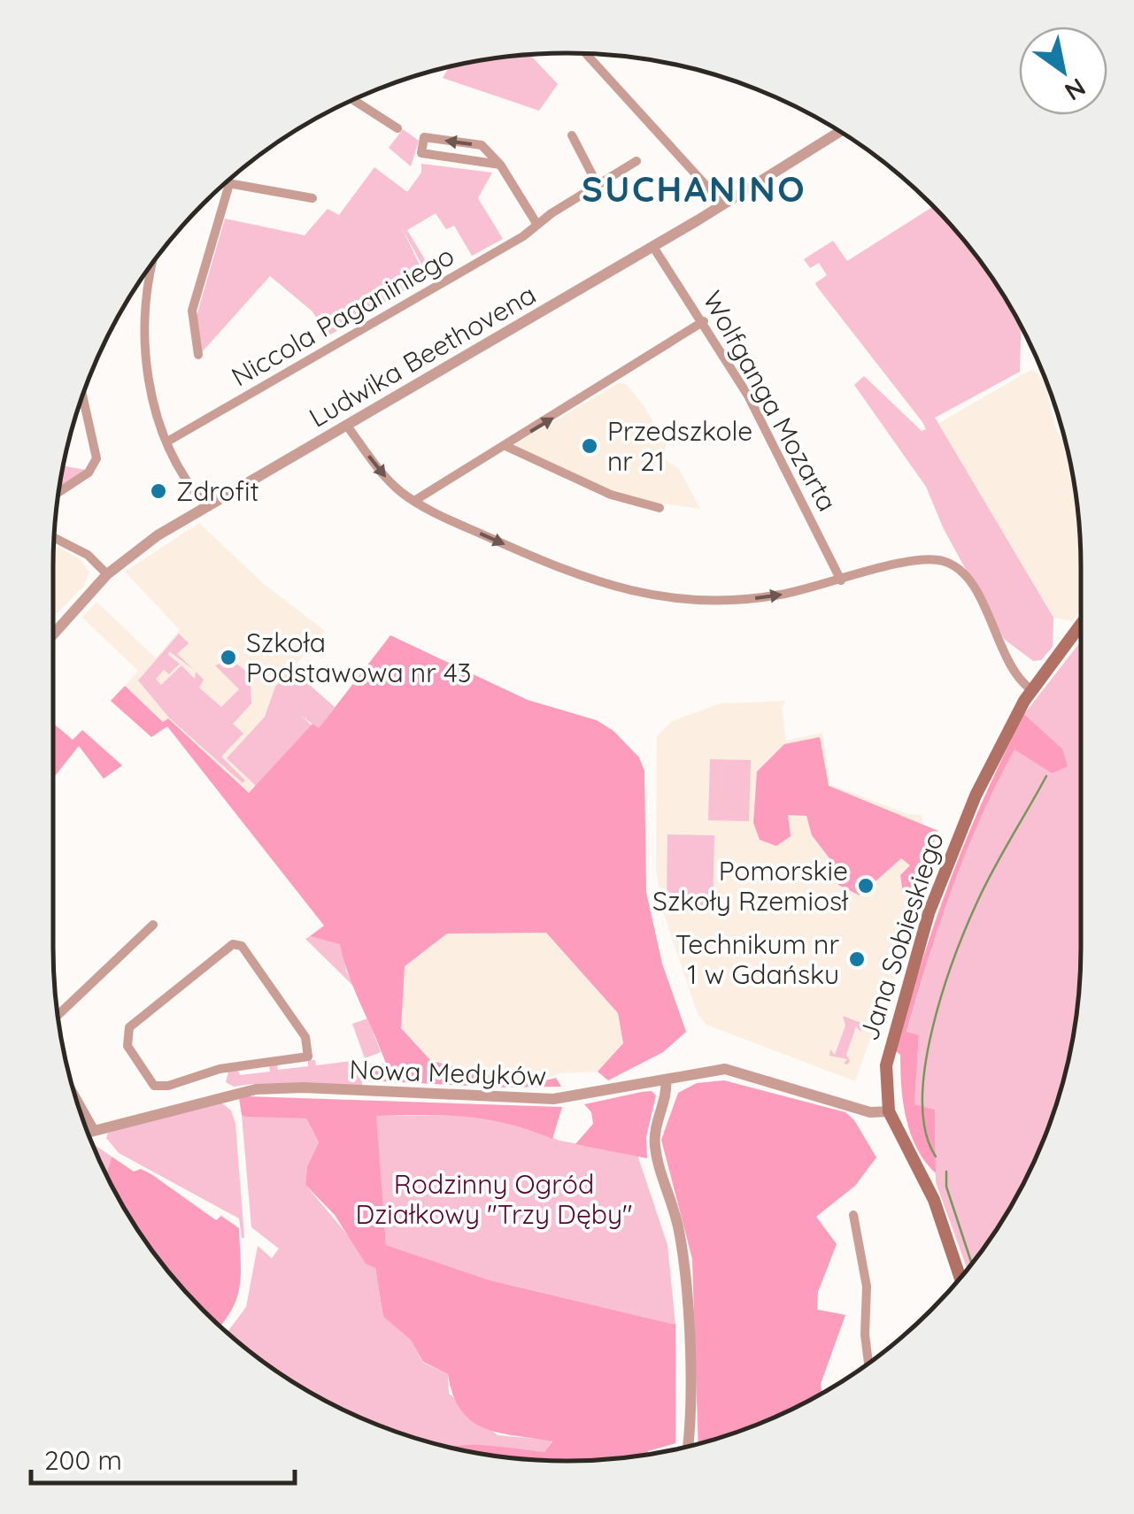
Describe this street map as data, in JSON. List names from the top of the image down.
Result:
{
  "streets": {
    "main road": ["Jana Sobieskiego"],
    "street": [
      "Niccola Paganiniego",
      "Ludwika Beethovena",
      "Wolfganga Mozarta",
      "Nowa Medyków"
    ]
  },
  "crossings": [
    ["Ludwika Beethovena", "Wolfganga Mozarta"],
    ["Jana Sobieskiego", "Nowa Medyków"]
  ],
  "districts": ["SUCHANINO"],
  "parks": ["Rodzinny Ogród Działkowy \"Trzy Dęby\""],
  "places": [
    "Przedszkole nr 21",
    "Zdrofit",
    "Szkoła Podstawowa nr 43",
    "Pomorskie Szkoły Rzemiosł",
    "Technikum nr 1 w Gdańsku"
  ],
  "scale_bar": "200 m",
  "north": "bottom right"
}
